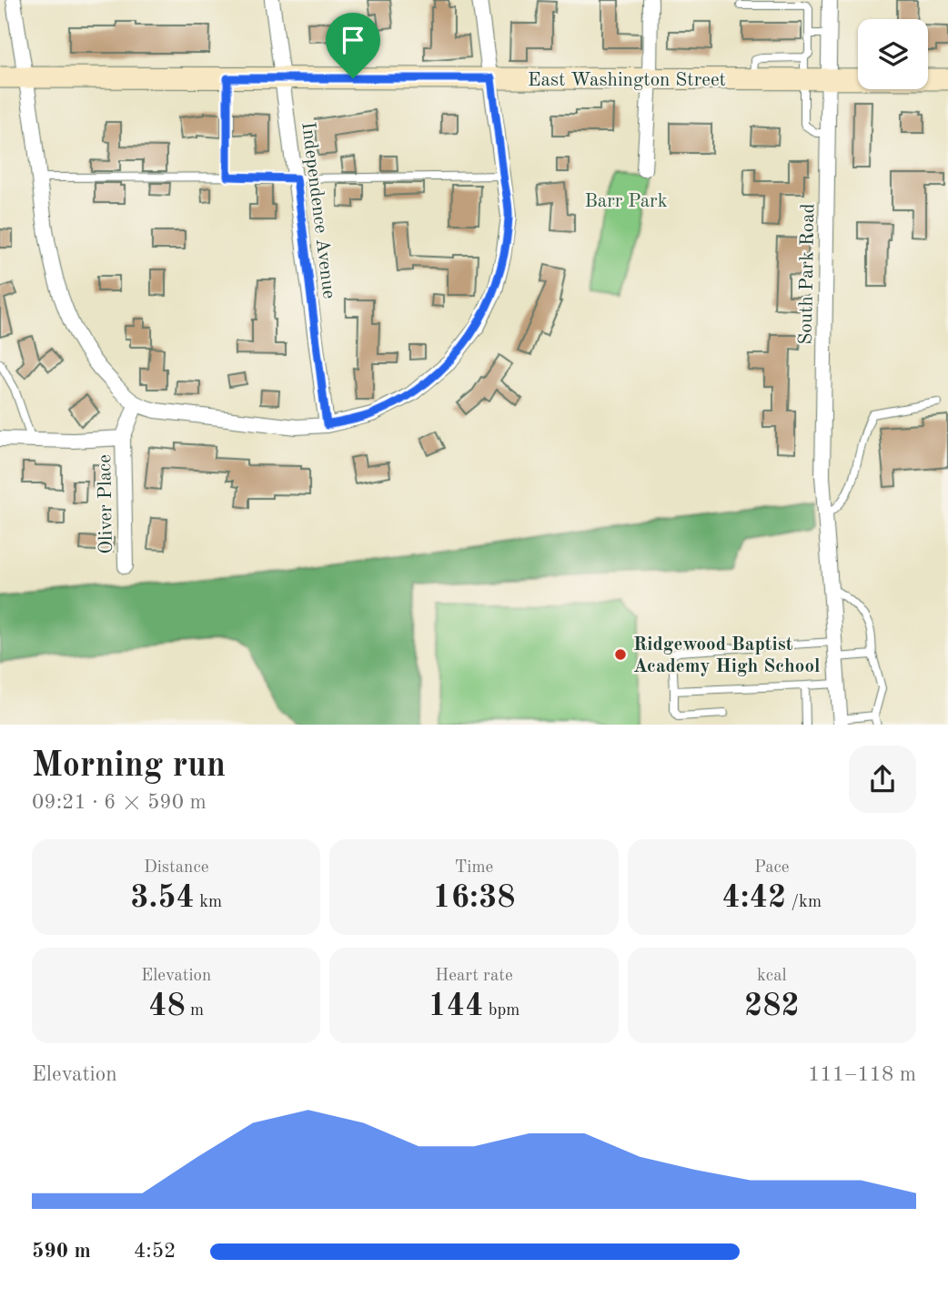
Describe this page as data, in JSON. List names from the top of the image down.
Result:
{
  "streets": {
    "street": [
      "East Washington Street",
      "Independence Avenue",
      "South Park Road",
      "Oliver Place"
    ]
  },
  "crossings": [
    ["East Washington Street", "Independence Avenue"],
    ["East Washington Street", "South Park Road"]
  ],
  "parks": ["Barr Park"],
  "places": ["Ridgewood Baptist Academy High School"],
  "page": {
    "heading": ["Morning run", "09:21 · 6 × 590 m"],
    "stats": [
      ["Distance", "3.54 km"],
      ["Time", "16:38"],
      ["Pace", "4:42 /km"],
      ["Elevation", "48 m"],
      ["Heart rate", "144 bpm"],
      ["kcal", "282"]
    ],
    "chart": ["Elevation", "111–118 m"],
    "list": [
      {
        "name": "590 m",
        "note": "4:52"
      }
    ]
  }
}
